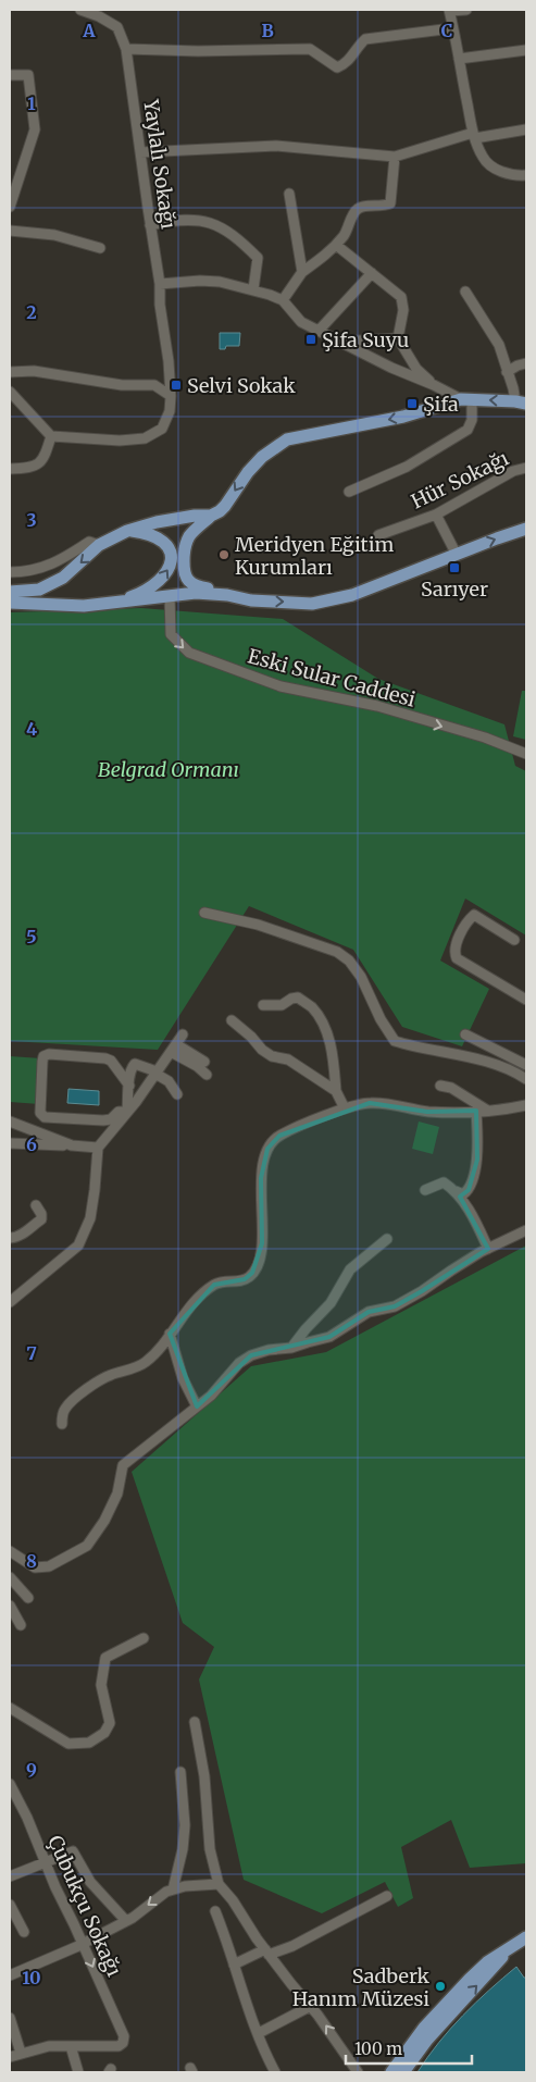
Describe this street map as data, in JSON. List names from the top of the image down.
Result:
{
  "streets": {
    "street": [
      "Yaylalı Sokağı",
      "Hür Sokağı",
      "Eski Sular Caddesi",
      "Çubukçu Sokağı"
    ]
  },
  "one_way": ["Eski Sular Caddesi"],
  "parks": ["Belgrad Ormanı"],
  "places": {
    "transit": [
      "Şifa Suyu",
      "Selvi Sokak",
      "Şifa",
      "Sarıyer"
    ],
    "other": ["Meridyen Eğitim Kurumları", "Sadberk Hanım Müzesi"]
  },
  "scale_bar": "100 m",
  "grid": {
    "columns": ["A", "B", "C"],
    "rows": [
      "1",
      "2",
      "3",
      "4",
      "5",
      "6",
      "7",
      "8",
      "9",
      "10"
    ]
  }
}
